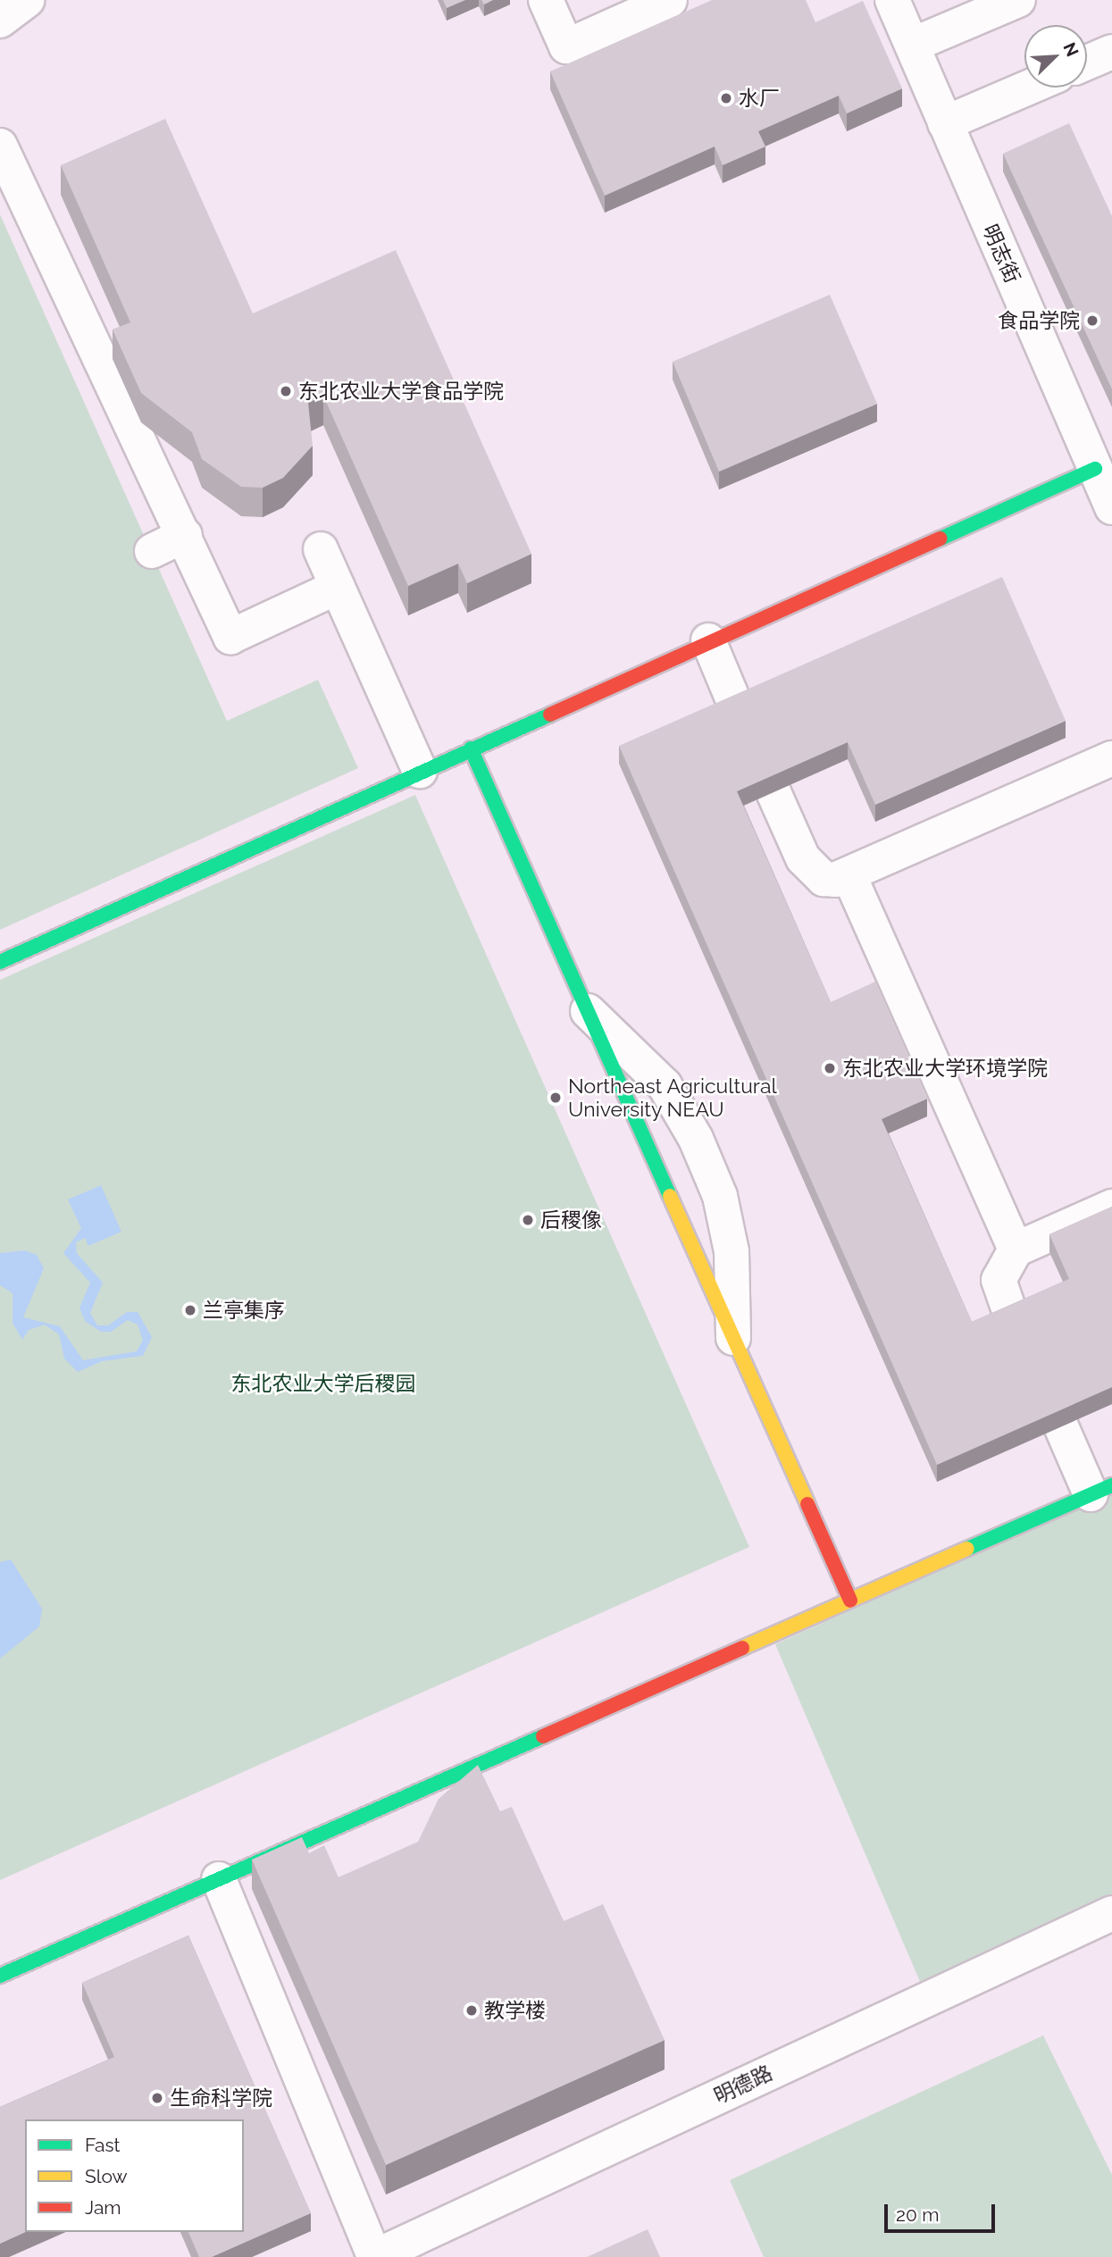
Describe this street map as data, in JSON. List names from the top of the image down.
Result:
{
  "streets": {
    "street": ["明志街", "明德路"]
  },
  "parks": ["东北农业大学后稷园"],
  "places": [
    "水厂",
    "食品学院",
    "东北农业大学食品学院",
    "东北农业大学环境学院",
    "Northeast Agricultural University NEAU",
    "后稷像",
    "兰亭集序",
    "教学楼",
    "生命科学院"
  ],
  "legend": ["Fast", "Slow", "Jam"],
  "scale_bar": "20 m",
  "north": "top right"
}
